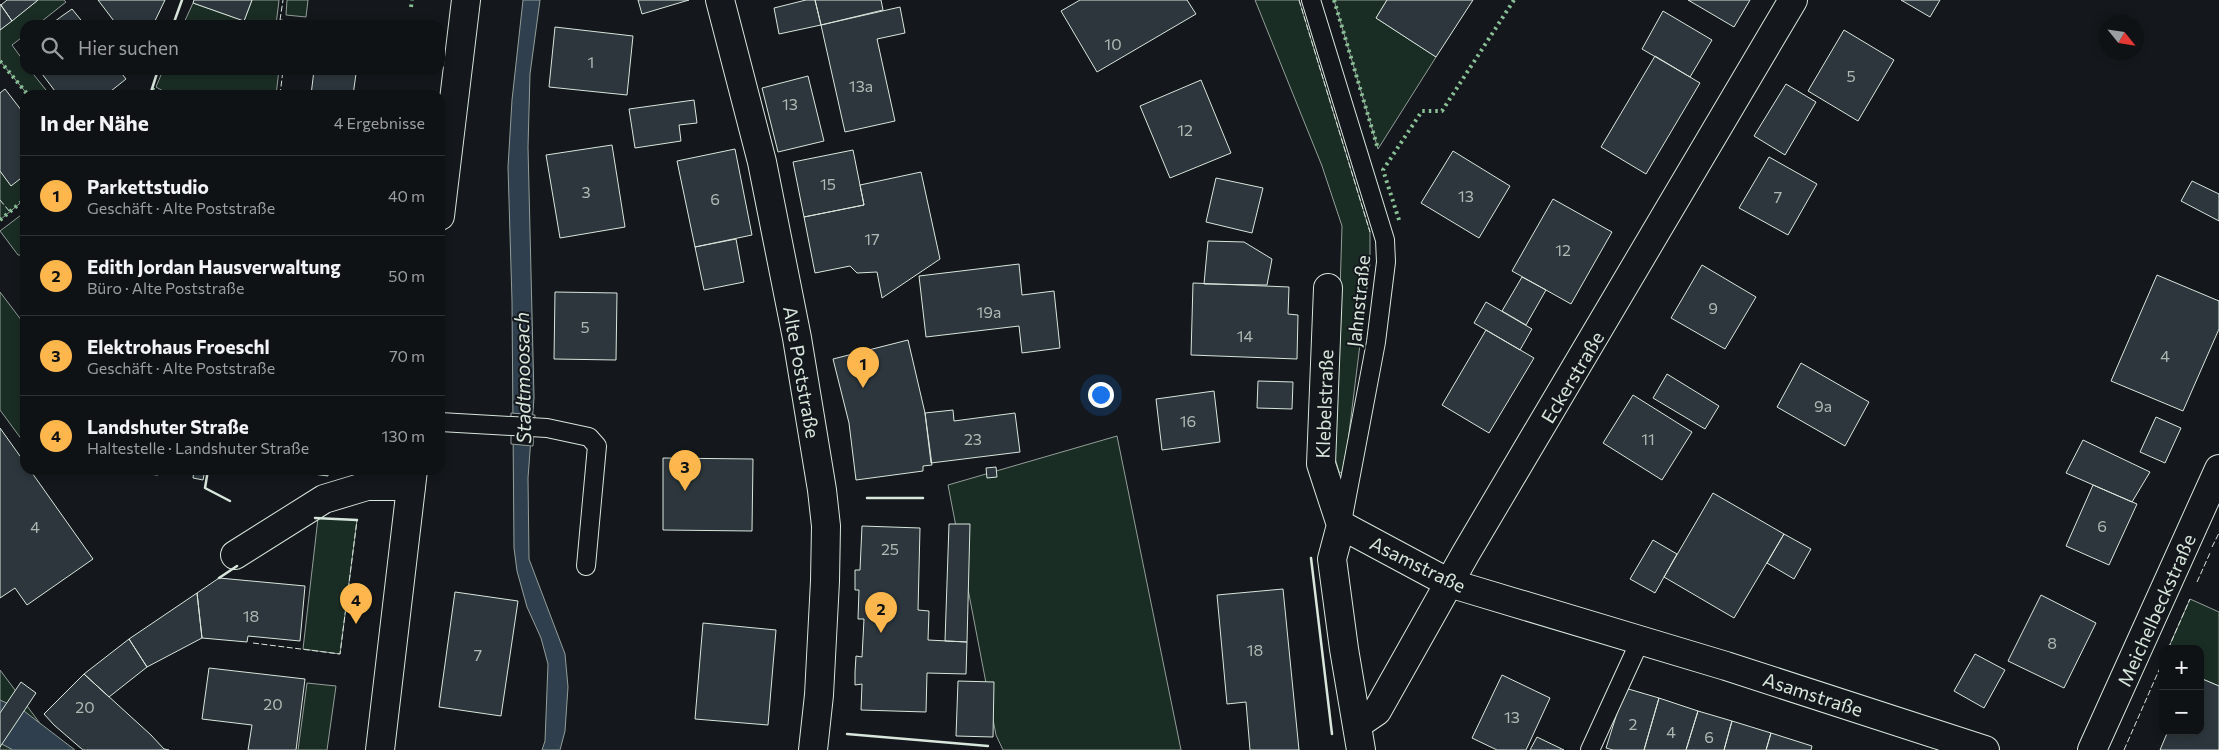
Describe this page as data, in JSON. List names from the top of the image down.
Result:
{
  "streets": {
    "street": [
      "Alte Poststraße",
      "Eckerstraße",
      "Klebelstraße",
      "Asamstraße",
      "Meichelbeckstraße"
    ],
    "lane": ["Jahnstraße"]
  },
  "crossings": [
    ["Jahnstraße", "Klebelstraße"],
    ["Jahnstraße", "Asamstraße"],
    ["Eckerstraße", "Asamstraße"],
    ["Klebelstraße", "Asamstraße"]
  ],
  "water": ["Stadtmoosach"],
  "house_numbers": [
    "10",
    "1",
    "5",
    "13a",
    "13",
    "12",
    "15",
    "3",
    "13",
    "7",
    "6",
    "17",
    "12",
    "9",
    "19a",
    "5",
    "14",
    "4",
    "9a",
    "16",
    "23",
    "11",
    "6",
    "4",
    "25",
    "18",
    "8",
    "18",
    "7",
    "20",
    "20",
    "13",
    "2",
    "4",
    "6"
  ],
  "north": "bottom right",
  "page": {
    "search": "Hier suchen",
    "heading": ["In der Nähe", "4 Ergebnisse"],
    "list": [
      {
        "mark": "1",
        "name": "Parkettstudio",
        "note": "Geschäft · Alte Poststraße",
        "value": "40 m"
      },
      {
        "mark": "2",
        "name": "Edith Jordan Hausverwaltung",
        "note": "Büro · Alte Poststraße",
        "value": "50 m"
      },
      {
        "mark": "3",
        "name": "Elektrohaus Froeschl",
        "note": "Geschäft · Alte Poststraße",
        "value": "70 m"
      },
      {
        "mark": "4",
        "name": "Landshuter Straße",
        "note": "Haltestelle · Landshuter Straße",
        "value": "130 m"
      }
    ],
    "pins": [
      "1",
      "3",
      "4",
      "2"
    ],
    "map_buttons": ["+", "−"]
  }
}
